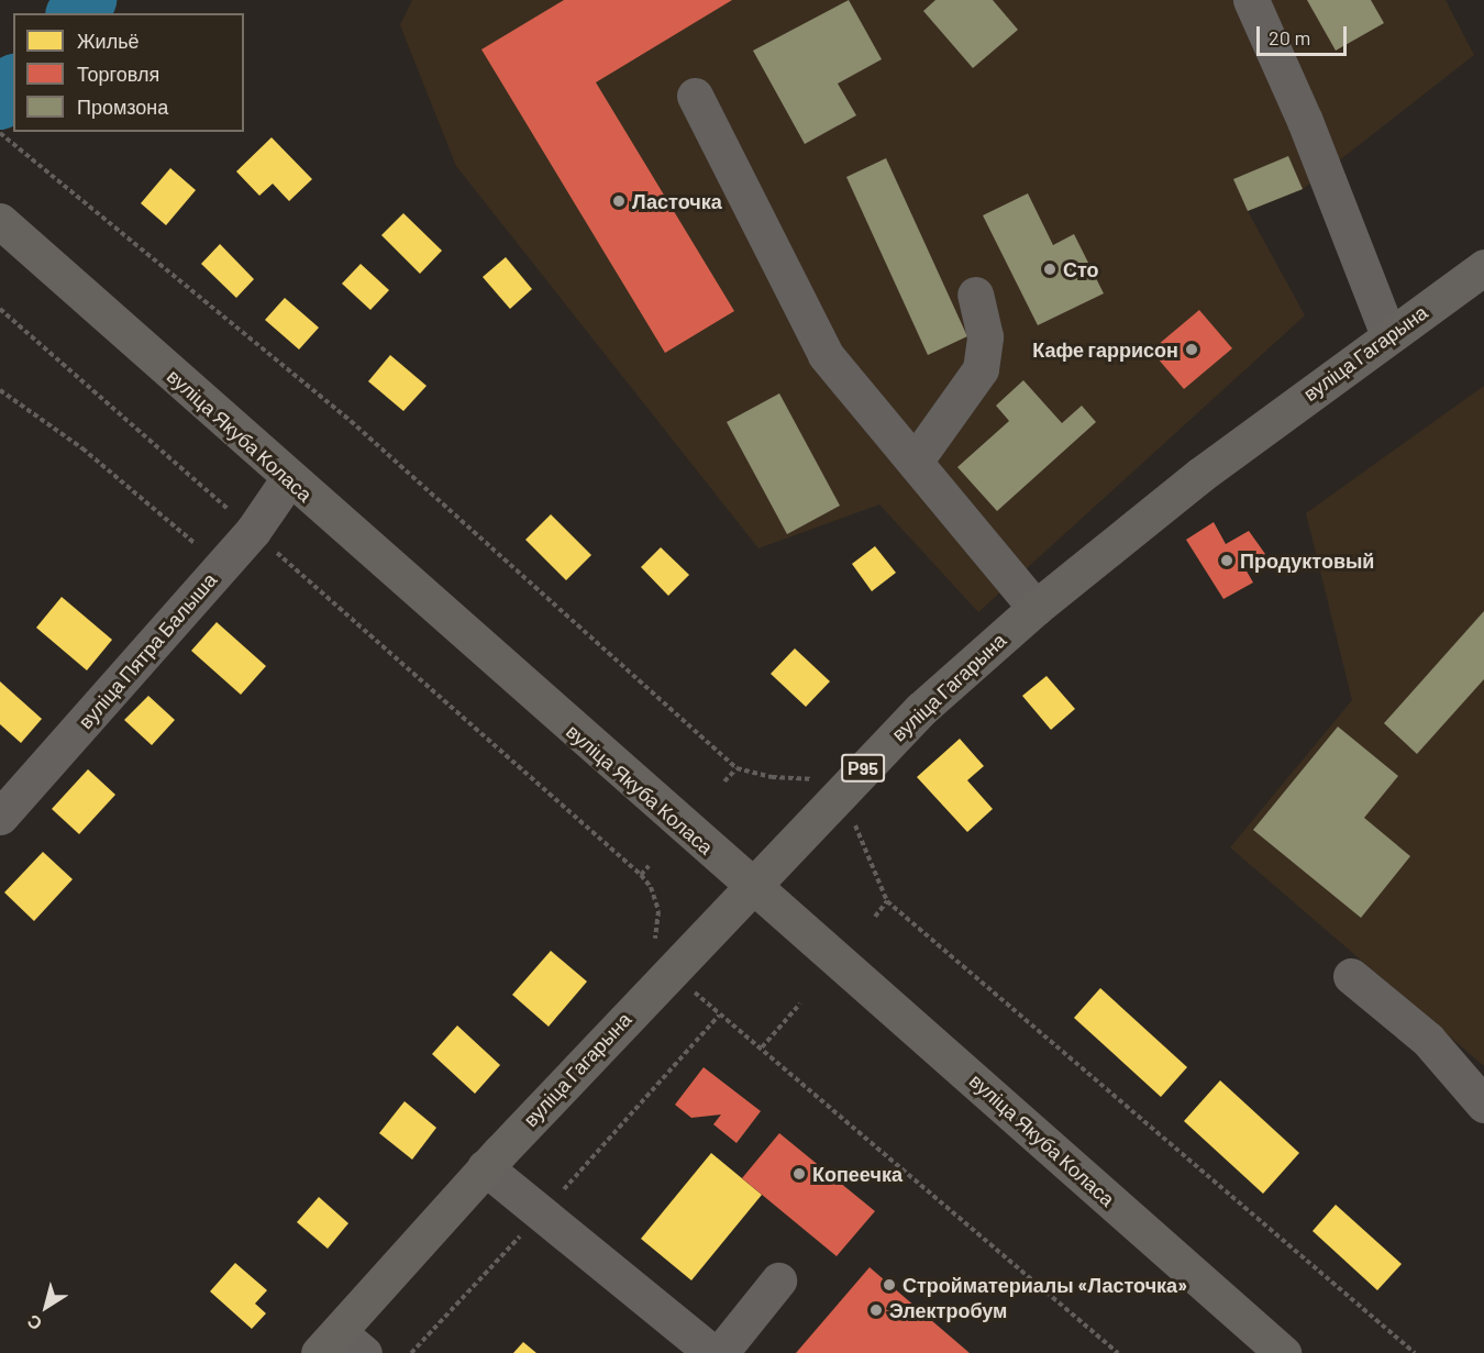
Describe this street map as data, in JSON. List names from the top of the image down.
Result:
{
  "streets": {
    "main road": ["вуліца Гагарына", "вуліца Якуба Коласа", "Р95"],
    "street": ["вуліца Пятра Балыша"]
  },
  "crossings": [
    ["вуліца Гагарына", "вуліца Якуба Коласа"],
    ["вуліца Якуба Коласа", "вуліца Пятра Балыша"]
  ],
  "places": [
    "Ласточка",
    "Сто",
    "Кафе гаррисон",
    "Продуктовый",
    "Копеечка",
    "Стройматериалы «Ласточка»",
    "Электробум"
  ],
  "legend": ["Жильё", "Торговля", "Промзона"],
  "scale_bar": "20 m",
  "north": "bottom left"
}
